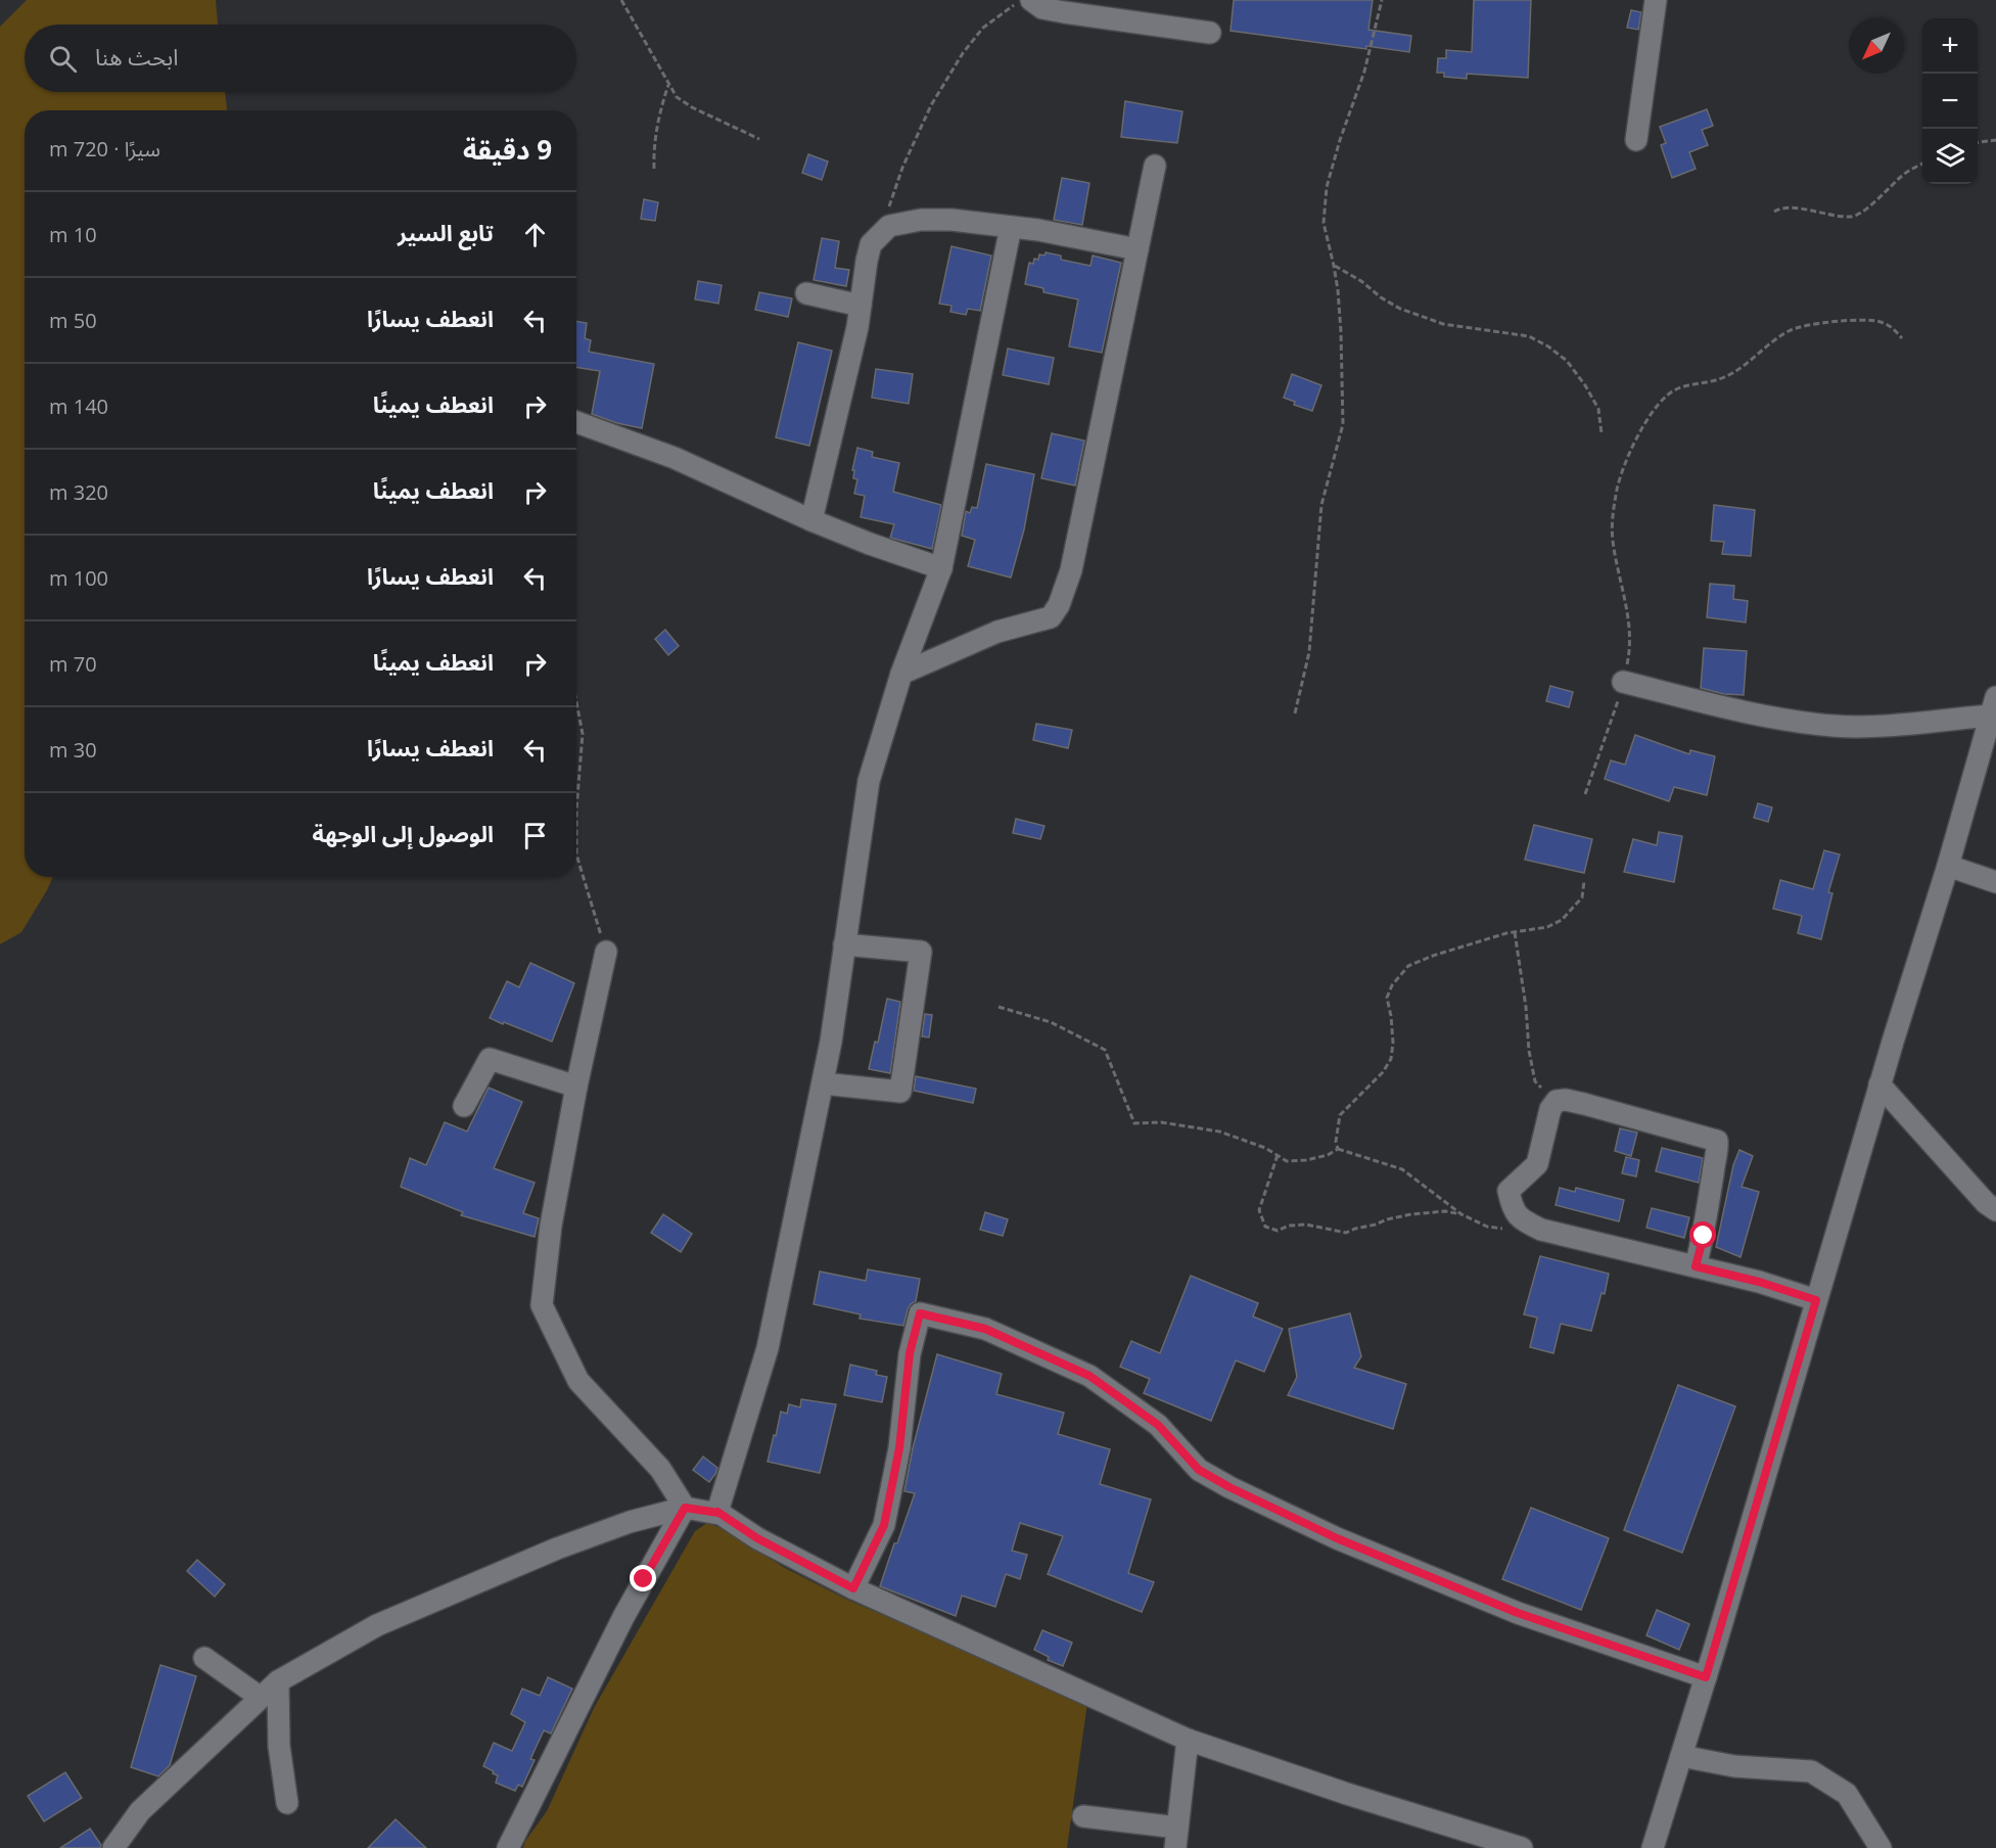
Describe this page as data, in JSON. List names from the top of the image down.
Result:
{
  "north": "bottom left",
  "page": {
    "map_buttons": ["+", "−"],
    "search": "ابحث هنا",
    "heading": ["9 دقيقة", "سيرًا · 720 m"],
    "list": [
      ["تابع السير", "10 m"],
      ["انعطف يسارًا", "50 m"],
      ["انعطف يمينًا", "140 m"],
      ["انعطف يمينًا", "320 m"],
      ["انعطف يسارًا", "100 m"],
      ["انعطف يمينًا", "70 m"],
      ["انعطف يسارًا", "30 m"],
      "الوصول إلى الوجهة"
    ]
  }
}
